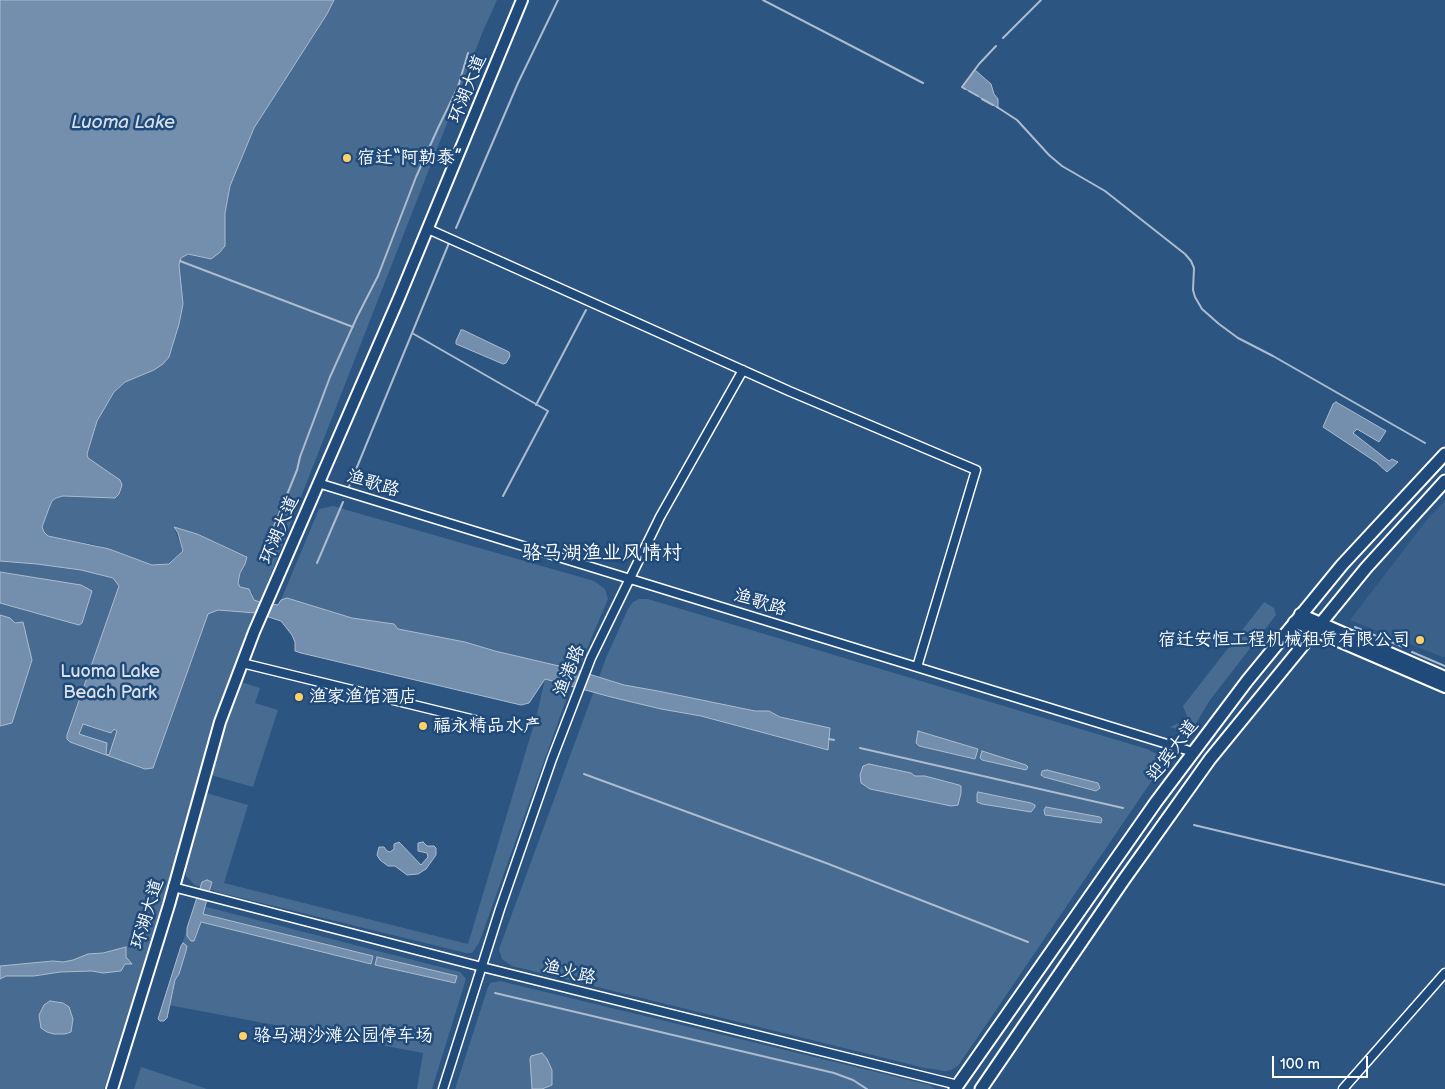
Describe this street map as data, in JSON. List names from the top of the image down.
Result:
{
  "streets": {
    "highway": ["迎宾大道"],
    "main road": ["环湖大道"],
    "street": ["渔歌路", "渔港路", "渔火路"]
  },
  "crossings": [
    ["环湖大道", "渔歌路"],
    ["环湖大道", "渔火路"],
    ["渔歌路", "渔港路"],
    ["渔歌路", "迎宾大道"],
    ["渔港路", "渔火路"],
    ["迎宾大道", "渔火路"]
  ],
  "districts": ["骆马湖渔业风情村"],
  "water": ["Luoma Lake"],
  "parks": ["Luoma Lake Beach Park"],
  "places": [
    "宿迁“阿勒泰”",
    "宿迁安恒工程机械租赁有限公司",
    "渔家渔馆酒店",
    "福永精品水产",
    "骆马湖沙滩公园停车场"
  ],
  "scale_bar": "100 m"
}
